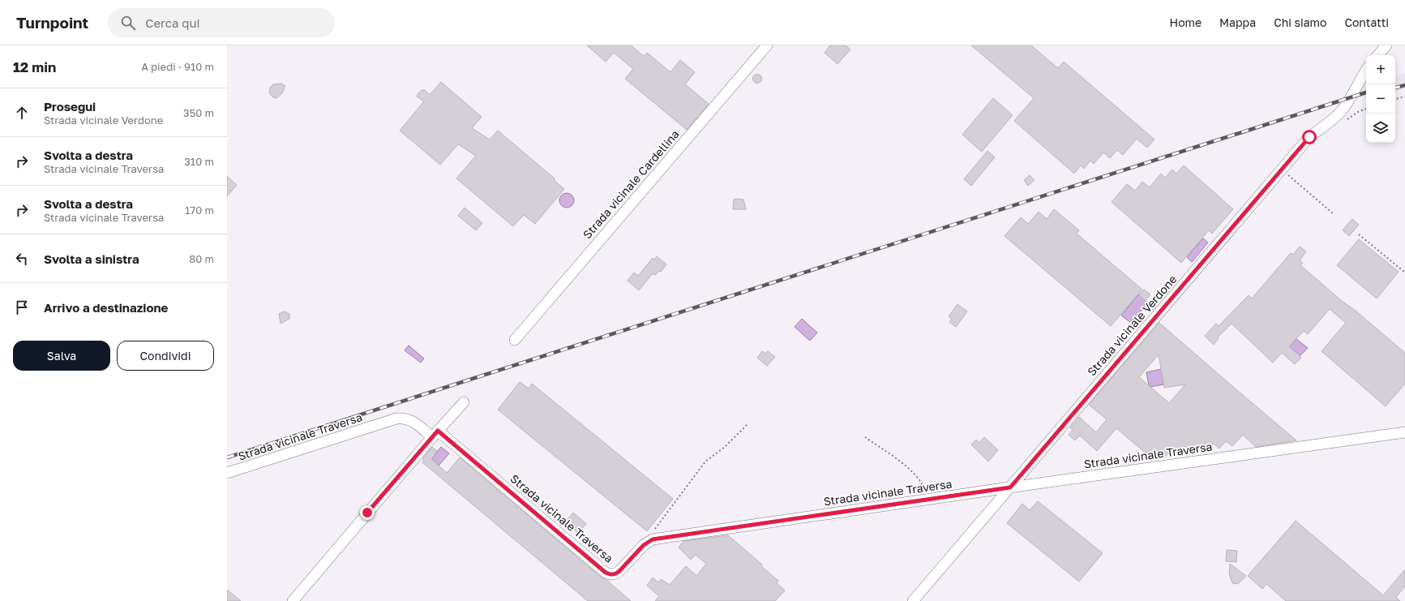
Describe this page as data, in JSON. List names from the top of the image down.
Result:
{
  "streets": {
    "street": ["Strada vicinale Cardellina", "Strada vicinale Verdone", "Strada vicinale Traversa"]
  },
  "crossings": [
    ["Strada vicinale Verdone", "Strada vicinale Traversa"]
  ],
  "page": {
    "header": "Turnpoint",
    "search": "Cerca qui",
    "nav": [
      "Home",
      "Mappa",
      "Chi siamo",
      "Contatti"
    ],
    "heading": ["12 min", "A piedi · 910 m"],
    "map_buttons": ["+", "−"],
    "list": [
      ["Prosegui", "Strada vicinale Verdone", "350 m"],
      ["Svolta a destra", "Strada vicinale Traversa", "310 m"],
      ["Svolta a destra", "Strada vicinale Traversa", "170 m"],
      ["Svolta a sinistra", "80 m"],
      "Arrivo a destinazione"
    ],
    "buttons": ["Salva", "Condividi"]
  }
}
